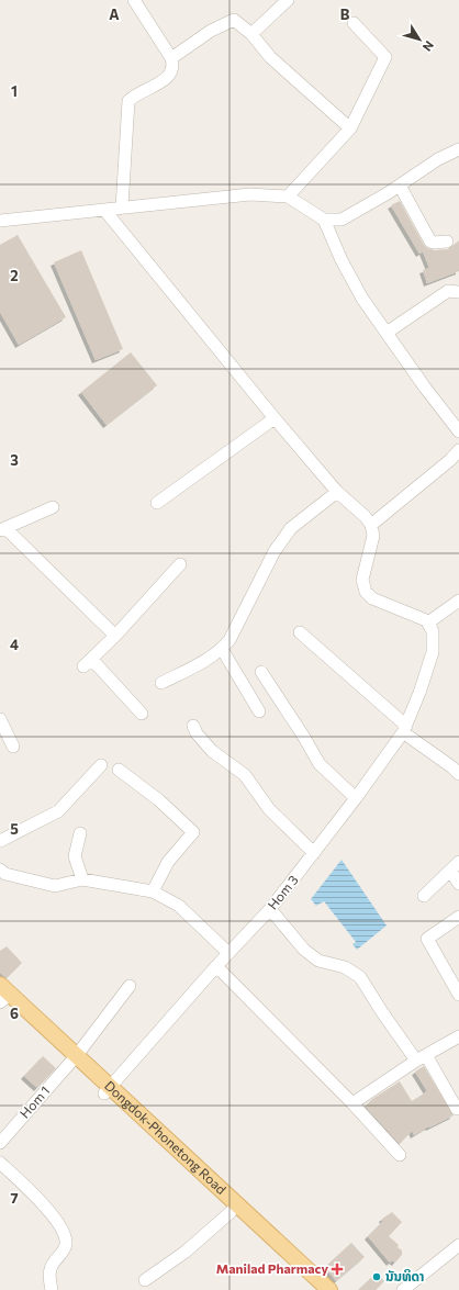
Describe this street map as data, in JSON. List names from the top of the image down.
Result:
{
  "streets": {
    "main road": ["Dongdok-Phonetong Road"],
    "street": ["Hom 3", "Hom 1"]
  },
  "crossings": [
    ["Hom 3", "Dongdok-Phonetong Road"],
    ["Hom 1", "Dongdok-Phonetong Road"]
  ],
  "places": {
    "health": ["Manilad Pharmacy"],
    "other": ["ນັນທິດາ"]
  },
  "north": "bottom right",
  "grid": {
    "columns": ["A", "B"],
    "rows": [
      "1",
      "2",
      "3",
      "4",
      "5",
      "6",
      "7"
    ]
  }
}
